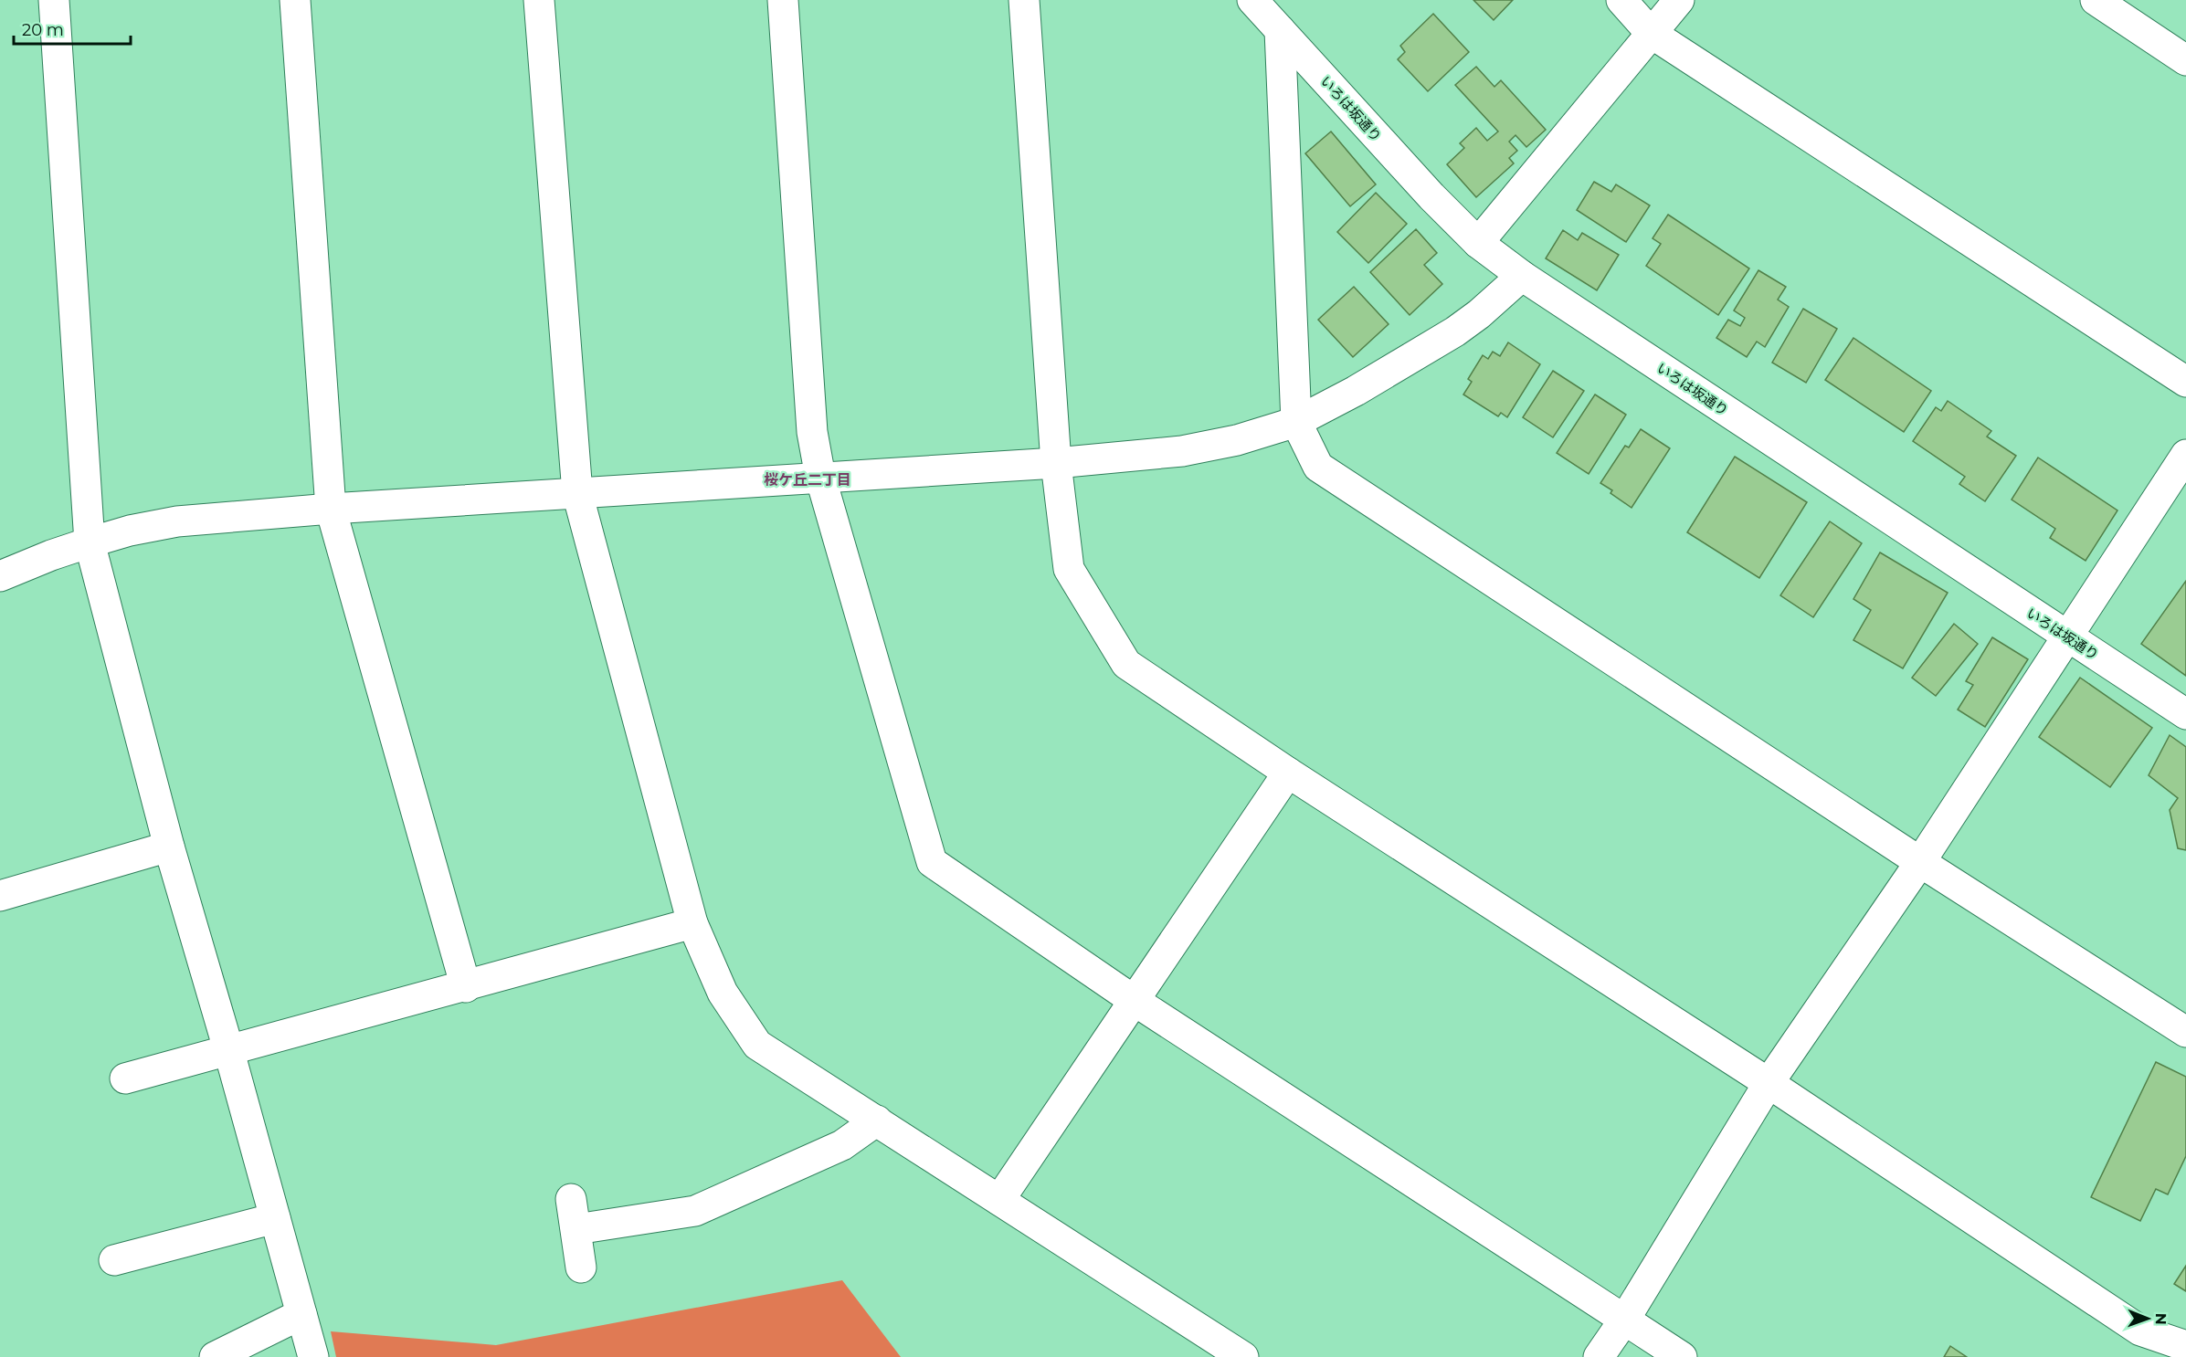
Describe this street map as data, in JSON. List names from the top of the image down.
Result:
{
  "streets": {
    "street": ["いろは坂通り"]
  },
  "districts": ["桜ケ丘二丁目"],
  "scale_bar": "20 m",
  "north": "right"
}
